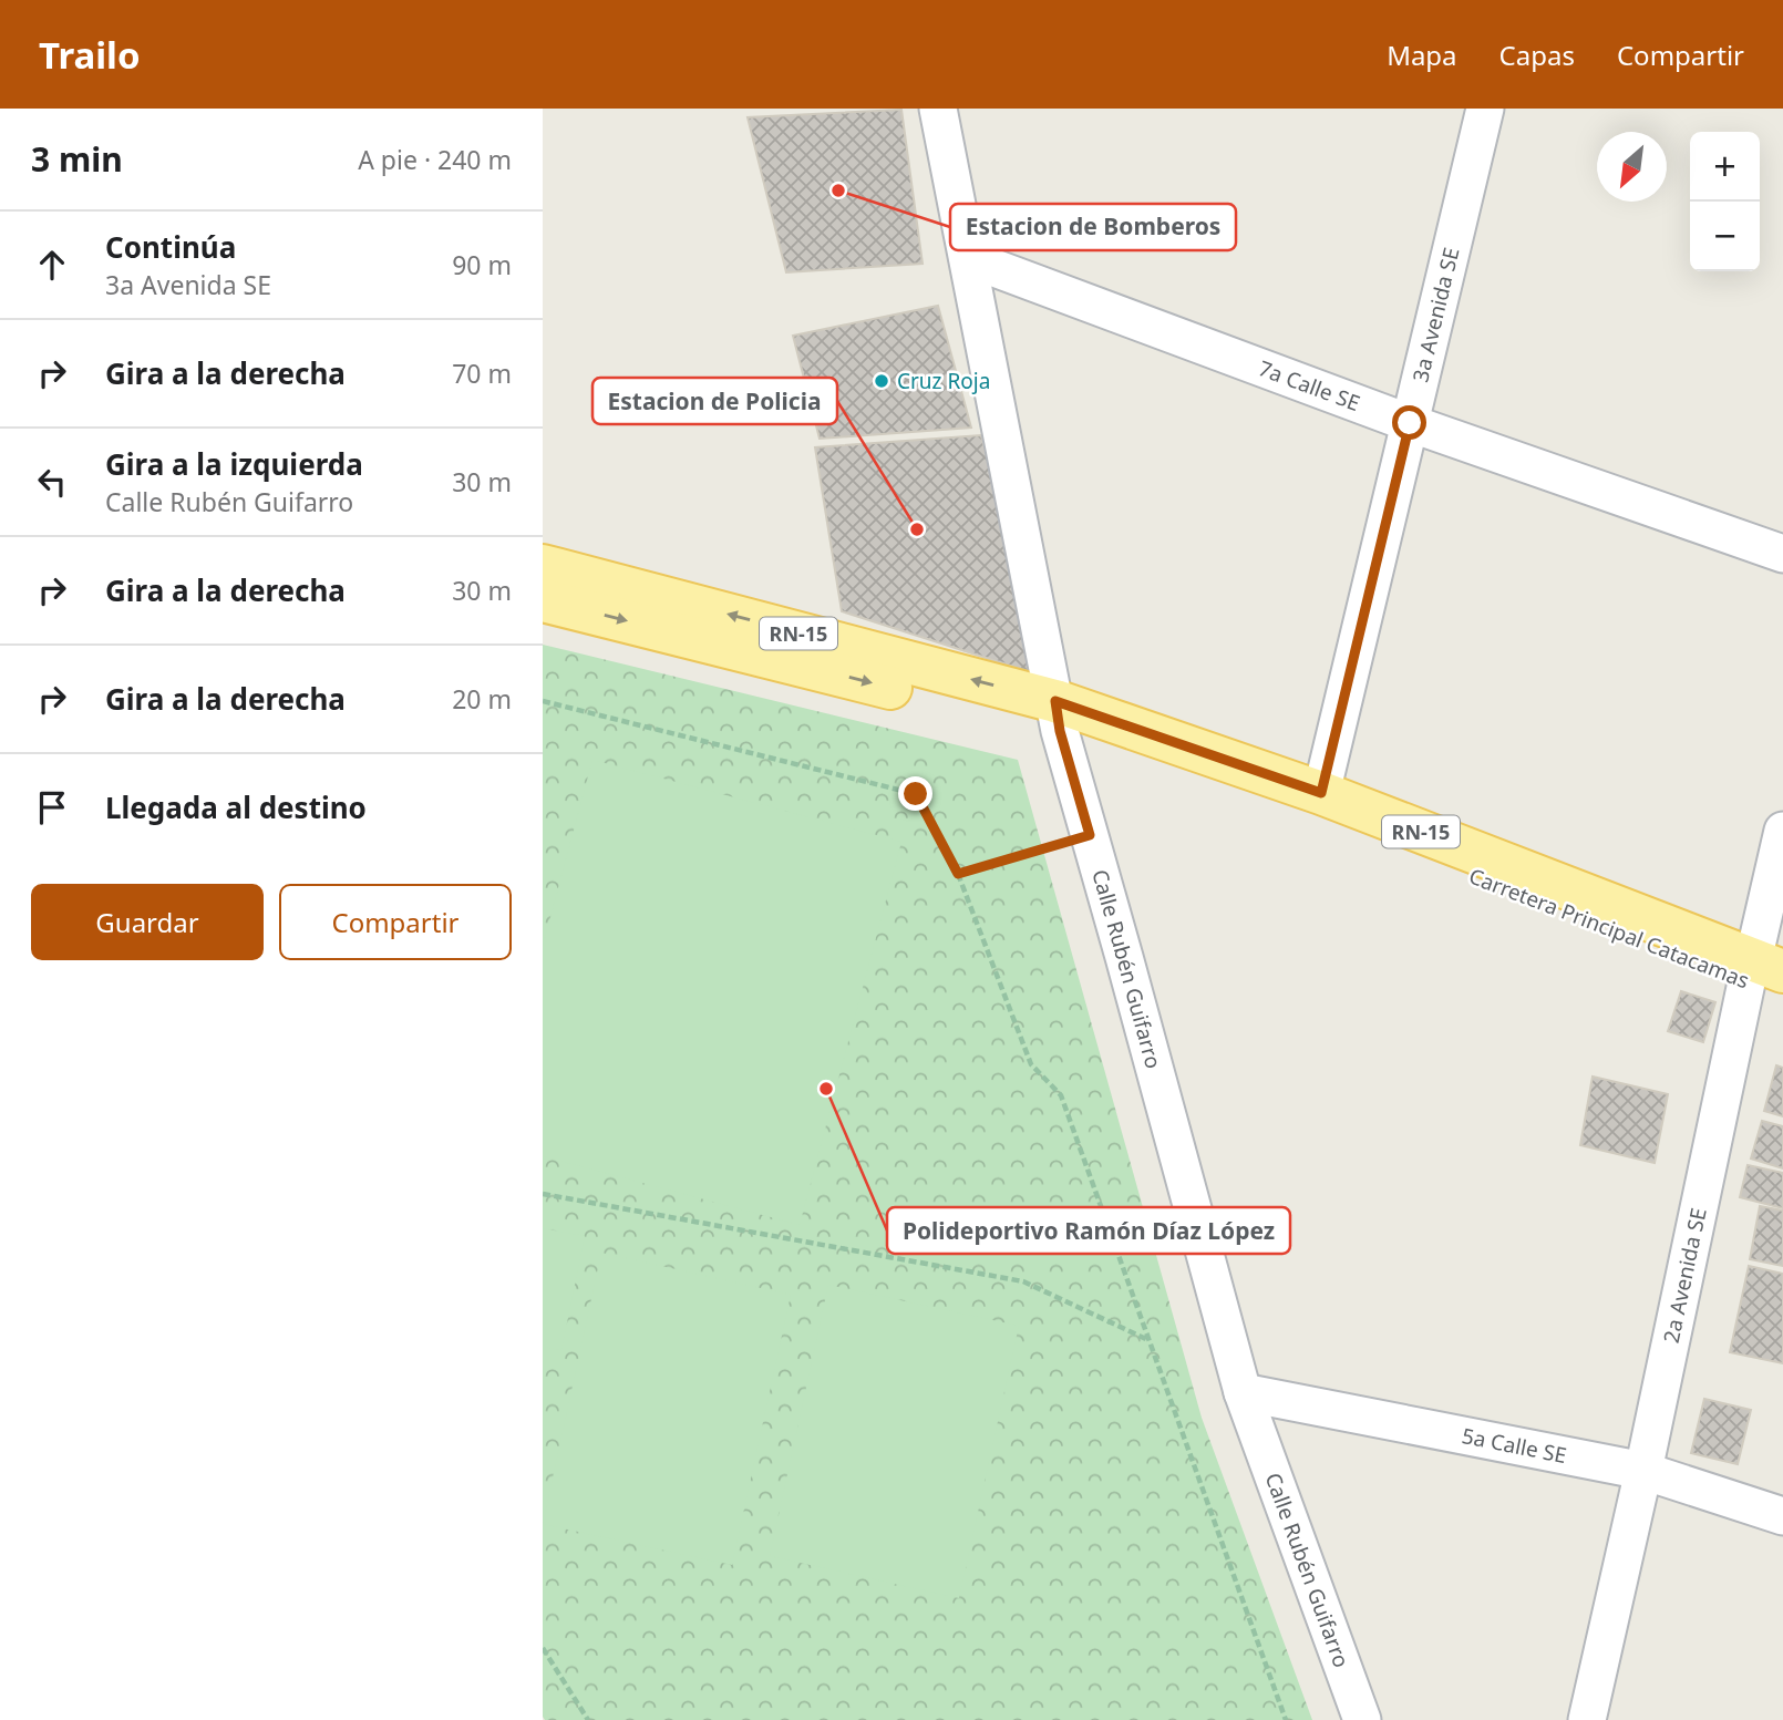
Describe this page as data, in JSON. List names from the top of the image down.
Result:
{
  "streets": {
    "main road": ["RN-15", "Carretera Principal Catacamas"],
    "street": [
      "3a Avenida SE",
      "7a Calle SE",
      "Calle Rubén Guifarro",
      "2a Avenida SE",
      "5a Calle SE"
    ]
  },
  "crossings": [
    ["3a Avenida SE", "7a Calle SE"],
    ["3a Avenida SE", "Carretera Principal Catacamas"],
    ["7a Calle SE", "Calle Rubén Guifarro"],
    ["Carretera Principal Catacamas", "Calle Rubén Guifarro"],
    ["Carretera Principal Catacamas", "2a Avenida SE"],
    ["Calle Rubén Guifarro", "5a Calle SE"],
    ["2a Avenida SE", "5a Calle SE"]
  ],
  "places": [
    "Estacion de Bomberos",
    "Cruz Roja",
    "Estacion de Policia",
    "Polideportivo Ramón Díaz López"
  ],
  "north": "bottom left",
  "page": {
    "header": "Trailo",
    "nav": ["Mapa", "Capas", "Compartir"],
    "heading": ["3 min", "A pie · 240 m"],
    "map_buttons": ["+", "−"],
    "list": [
      ["Continúa", "3a Avenida SE", "90 m"],
      ["Gira a la derecha", "70 m"],
      ["Gira a la izquierda", "Calle Rubén Guifarro", "30 m"],
      ["Gira a la derecha", "30 m"],
      ["Gira a la derecha", "20 m"],
      "Llegada al destino"
    ],
    "buttons": ["Guardar", "Compartir"]
  }
}
